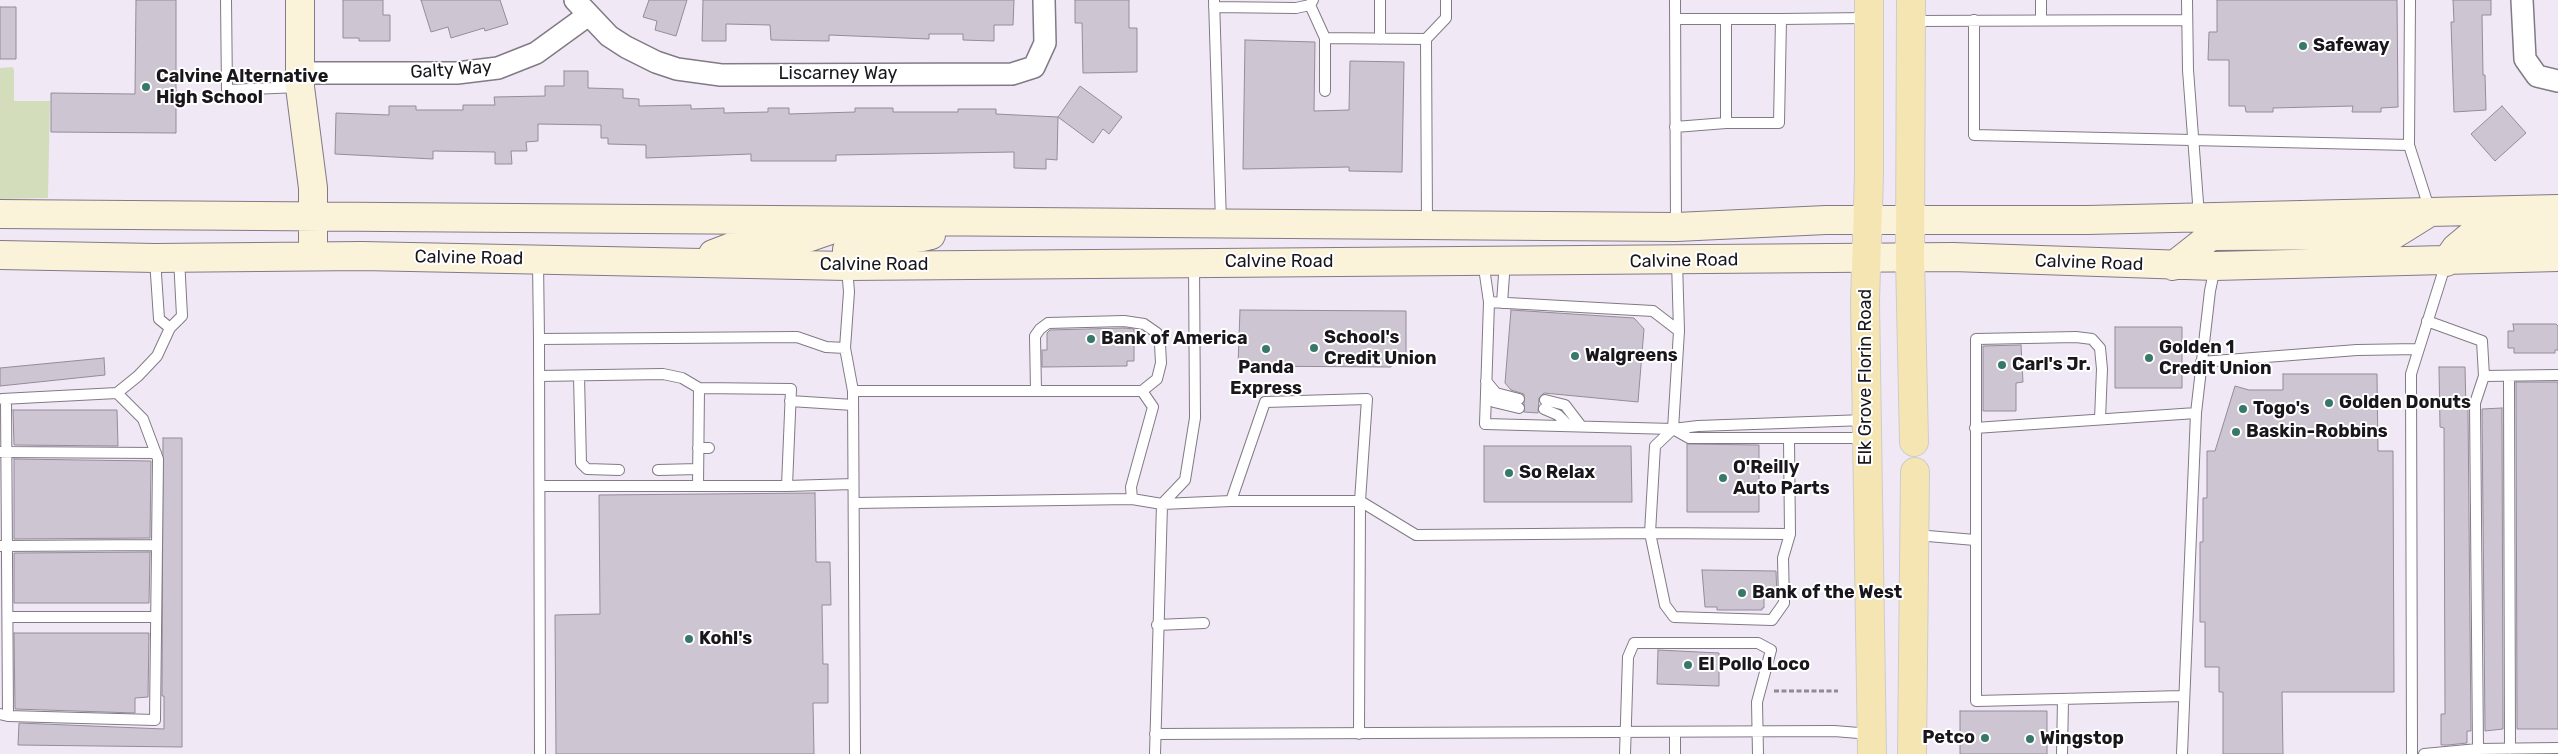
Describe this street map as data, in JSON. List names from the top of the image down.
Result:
{
  "streets": {
    "main road": ["Calvine Road", "Elk Grove Florin Road"],
    "street": ["Galty Way", "Liscarney Way"]
  },
  "crossings": [
    ["Galty Way", "Liscarney Way"],
    ["Calvine Road", "Elk Grove Florin Road"]
  ],
  "places": [
    "Safeway",
    "Calvine Alternative High School",
    "Bank of America",
    "School's Credit Union",
    "Panda Express",
    "Walgreens",
    "Golden 1 Credit Union",
    "Carl's Jr.",
    "Golden Donuts",
    "Togo's",
    "Baskin-Robbins",
    "So Relax",
    "O'Reilly Auto Parts",
    "Bank of the West",
    "Kohl's",
    "El Pollo Loco",
    "Petco",
    "Wingstop"
  ]
}
